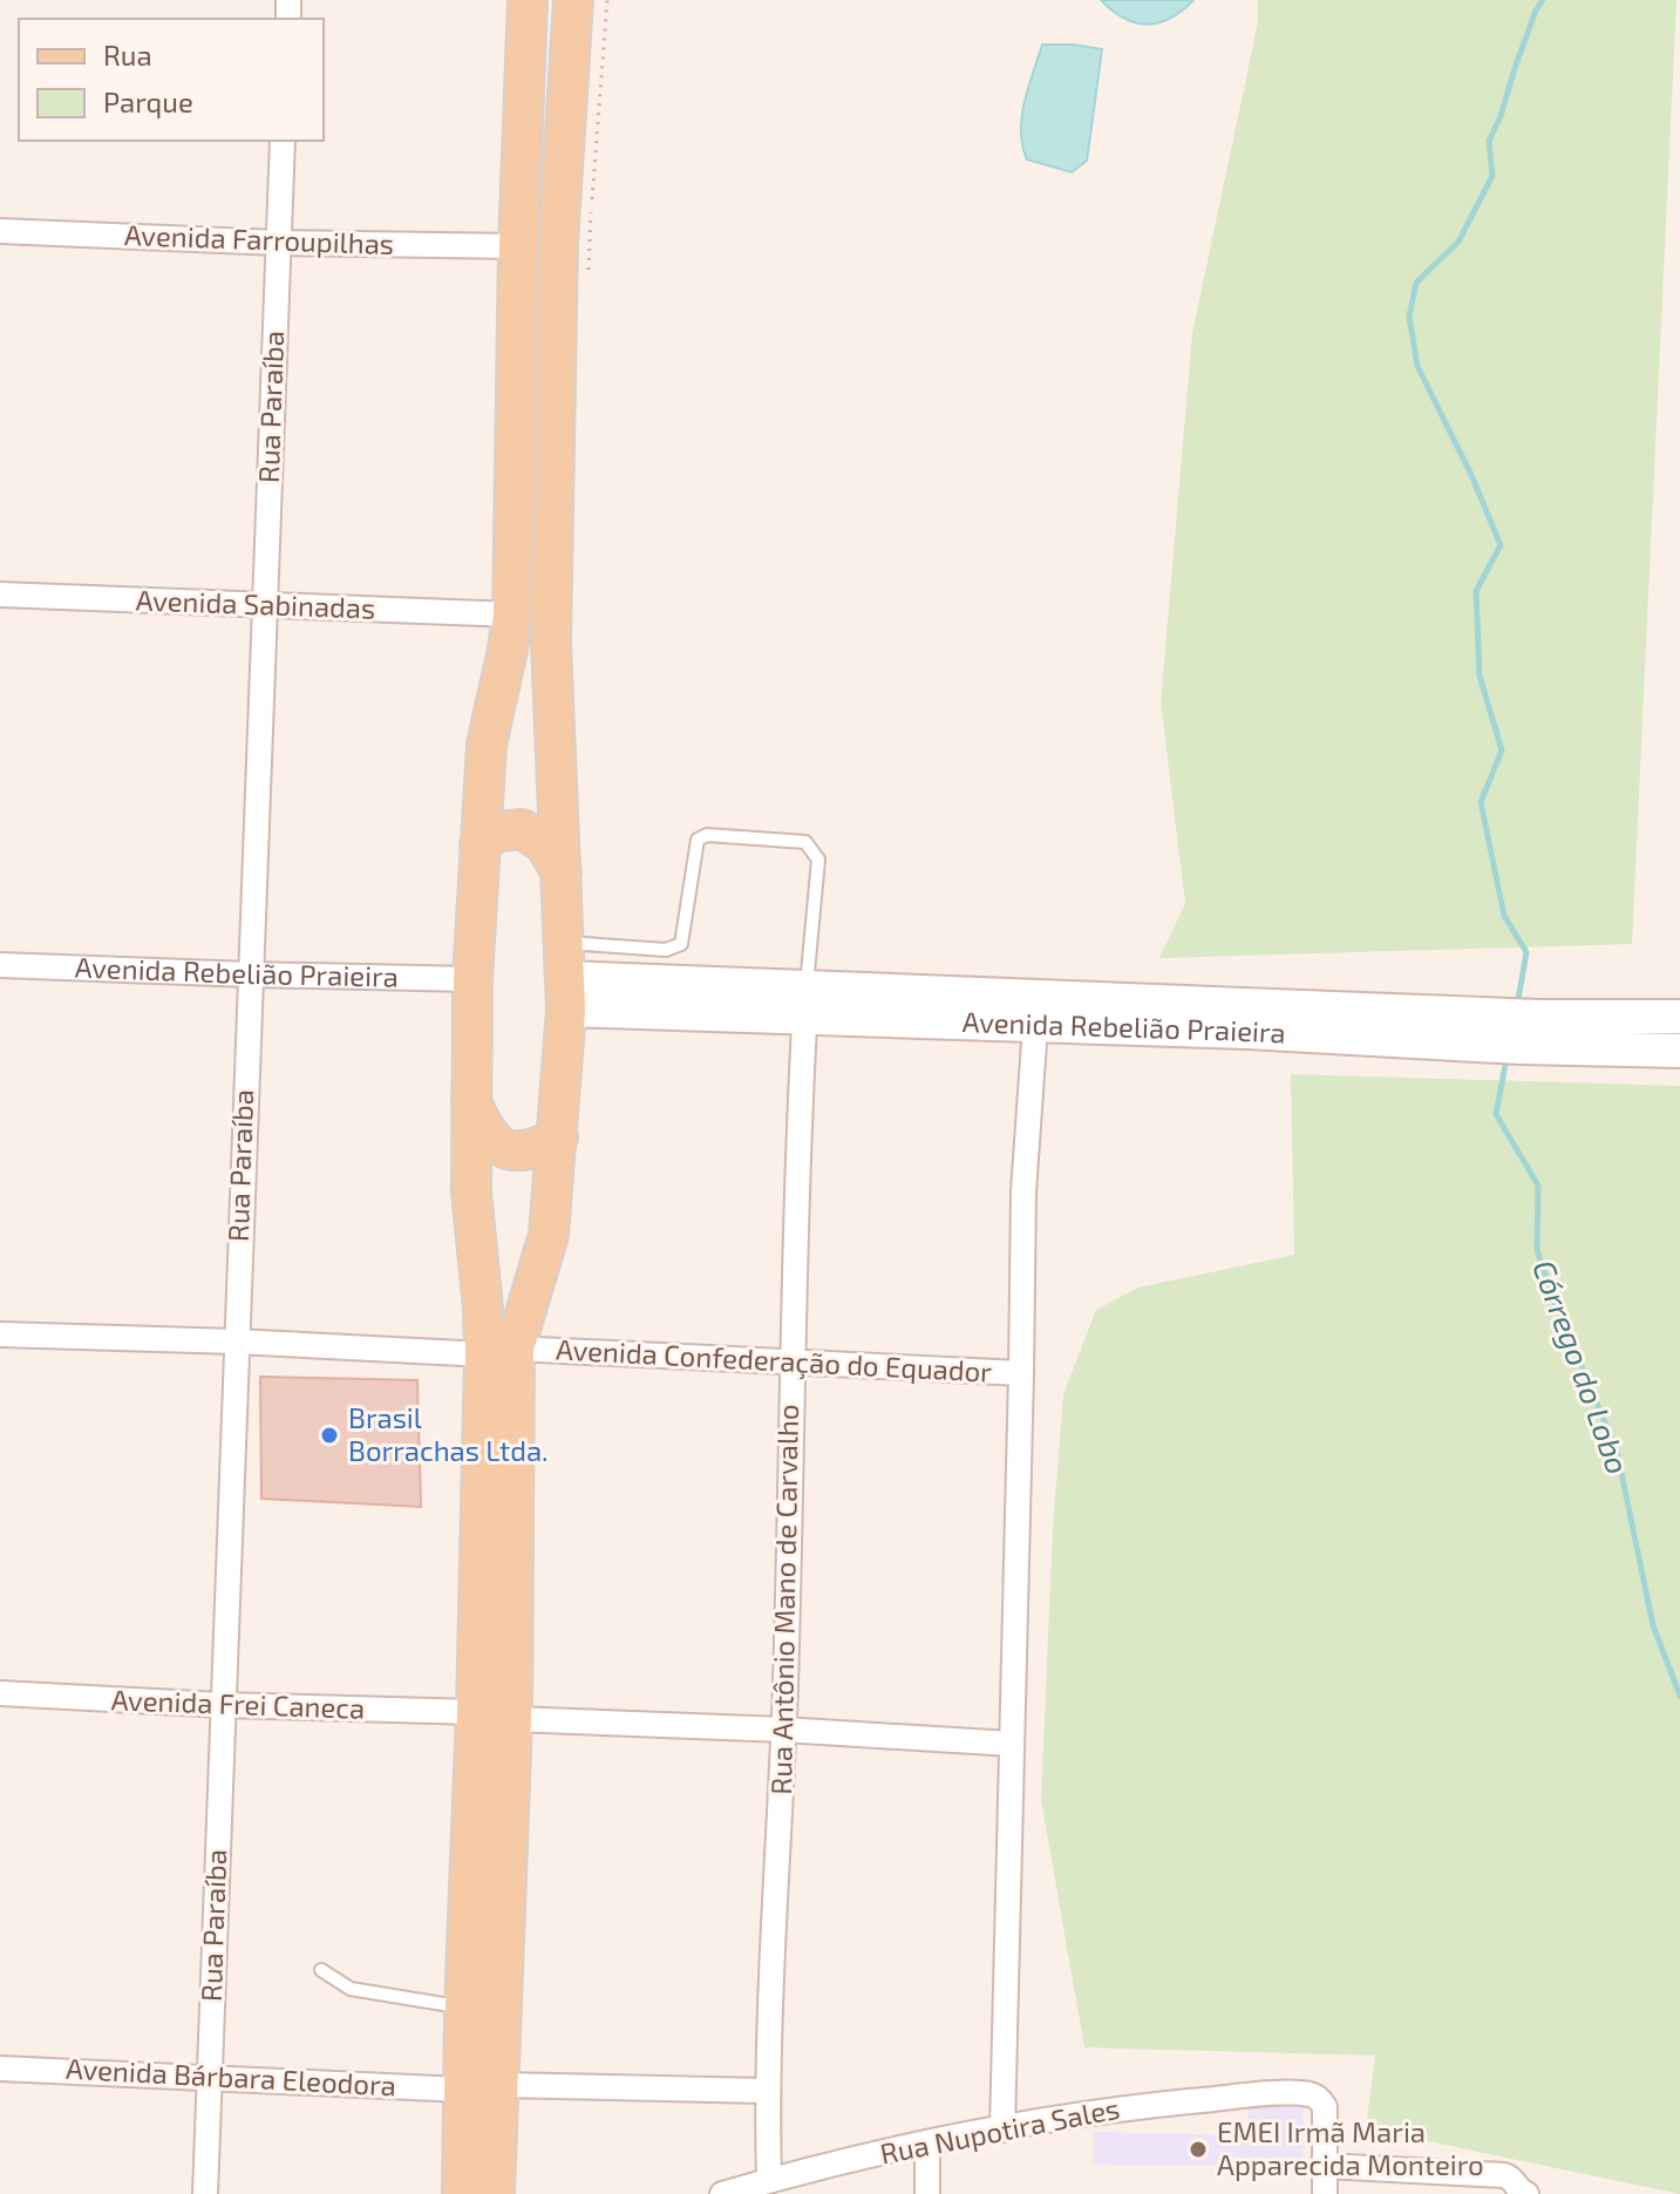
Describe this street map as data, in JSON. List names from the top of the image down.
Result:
{
  "streets": {
    "street": [
      "Avenida Farroupilhas",
      "Rua Paraíba",
      "Avenida Sabinadas",
      "Avenida Rebelião Praieira",
      "Avenida Confederação do Equador",
      "Rua Antônio Mano de Carvalho",
      "Avenida Frei Caneca",
      "Avenida Bárbara Eleodora",
      "Rua Nupotira Sales"
    ]
  },
  "crossings": [
    ["Avenida Farroupilhas", "Rua Paraíba"],
    ["Rua Paraíba", "Avenida Sabinadas"],
    ["Rua Paraíba", "Avenida Rebelião Praieira"],
    ["Rua Paraíba", "Avenida Confederação do Equador"],
    ["Rua Paraíba", "Avenida Frei Caneca"],
    ["Rua Paraíba", "Avenida Bárbara Eleodora"],
    ["Avenida Rebelião Praieira", "Avenida Confederação do Equador"],
    ["Avenida Rebelião Praieira", "Rua Antônio Mano de Carvalho"],
    ["Avenida Confederação do Equador", "Rua Antônio Mano de Carvalho"],
    ["Rua Antônio Mano de Carvalho", "Avenida Frei Caneca"],
    ["Rua Antônio Mano de Carvalho", "Avenida Bárbara Eleodora"],
    ["Rua Antônio Mano de Carvalho", "Rua Nupotira Sales"]
  ],
  "water": ["Córrego do Lobo"],
  "places": ["Brasil Borrachas Ltda.", "EMEI Irmã Maria Apparecida Monteiro"],
  "legend": ["Rua", "Parque"]
}
